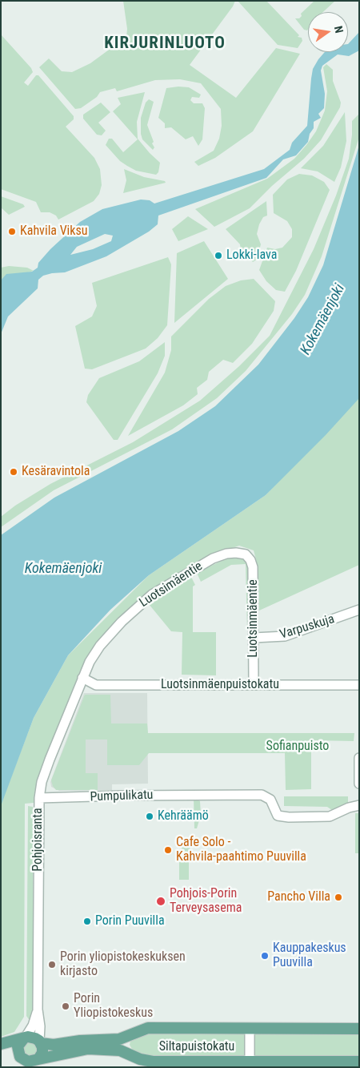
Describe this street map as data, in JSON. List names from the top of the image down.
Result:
{
  "streets": {
    "main road": ["Siltapuistokatu"],
    "street": [
      "Luotsimäentie",
      "Luotsinmäentie",
      "Varpuskuja",
      "Luotsinmäenpuistokatu",
      "Pumpulikatu",
      "Pohjoisranta"
    ]
  },
  "crossings": [
    ["Luotsimäentie", "Luotsinmäentie"],
    ["Luotsimäentie", "Luotsinmäenpuistokatu"],
    ["Luotsimäentie", "Pohjoisranta"],
    ["Luotsinmäentie", "Varpuskuja"],
    ["Luotsinmäentie", "Luotsinmäenpuistokatu"],
    ["Luotsinmäenpuistokatu", "Pohjoisranta"],
    ["Pumpulikatu", "Pohjoisranta"],
    ["Pohjoisranta", "Siltapuistokatu"]
  ],
  "districts": ["KIRJURINLUOTO"],
  "water": ["Kokemäenjoki"],
  "parks": ["Sofianpuisto"],
  "places": [
    "Kahvila Viksu",
    "Lokki-lava",
    "Kesäravintola",
    "Kehräämö",
    "Cafe Solo - Kahvila-paahtimo Puuvilla",
    "Pancho Villa",
    "Pohjois-Porin Terveysasema",
    "Porin Puuvilla",
    "Kauppakeskus Puuvilla",
    "Porin yliopistokeskuksen kirjasto",
    "Porin Yliopistokeskus"
  ],
  "north": "right"
}
